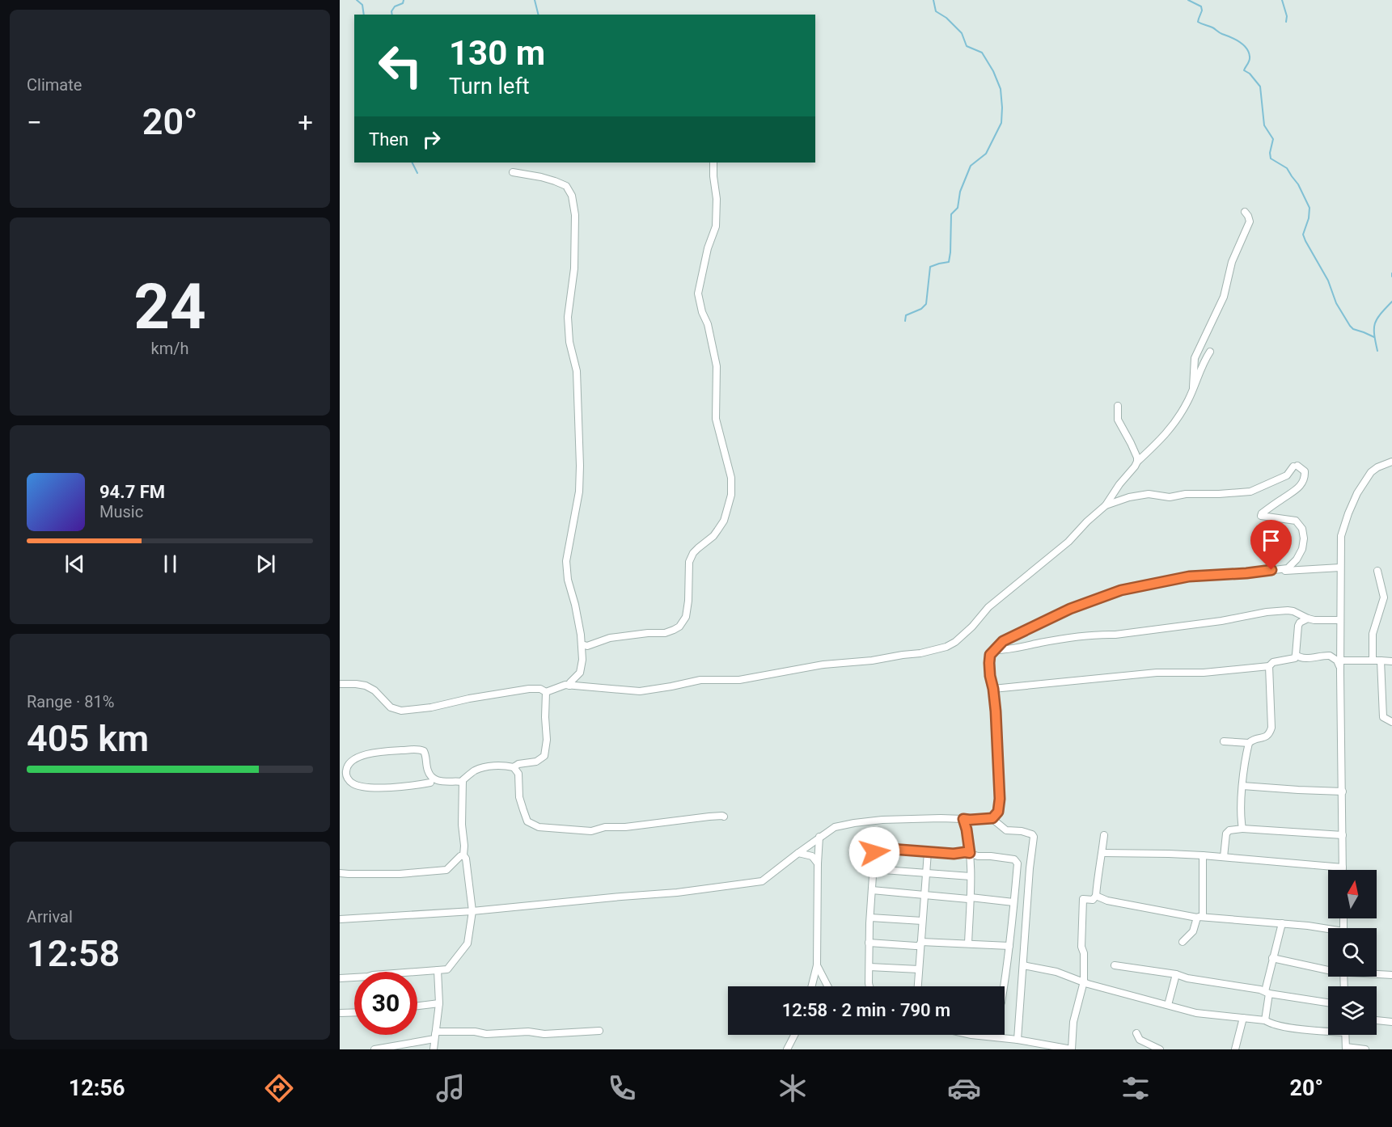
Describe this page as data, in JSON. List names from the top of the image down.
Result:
{
  "north": "top",
  "page": {
    "tile": [
      "Climate",
      ["24", "km/h"],
      ["Range · 81%", "405 km"],
      ["Arrival", "12:58"]
    ],
    "turn": ["130 m", "Turn left"],
    "heat": ["−", "20°", "+"],
    "then": "Then",
    "song": ["94.7 FM", "Music"],
    "limit": "30",
    "trip": "12:58 · 2 min · 790 m",
    "tabs": ["12:56", "20°"]
  }
}
